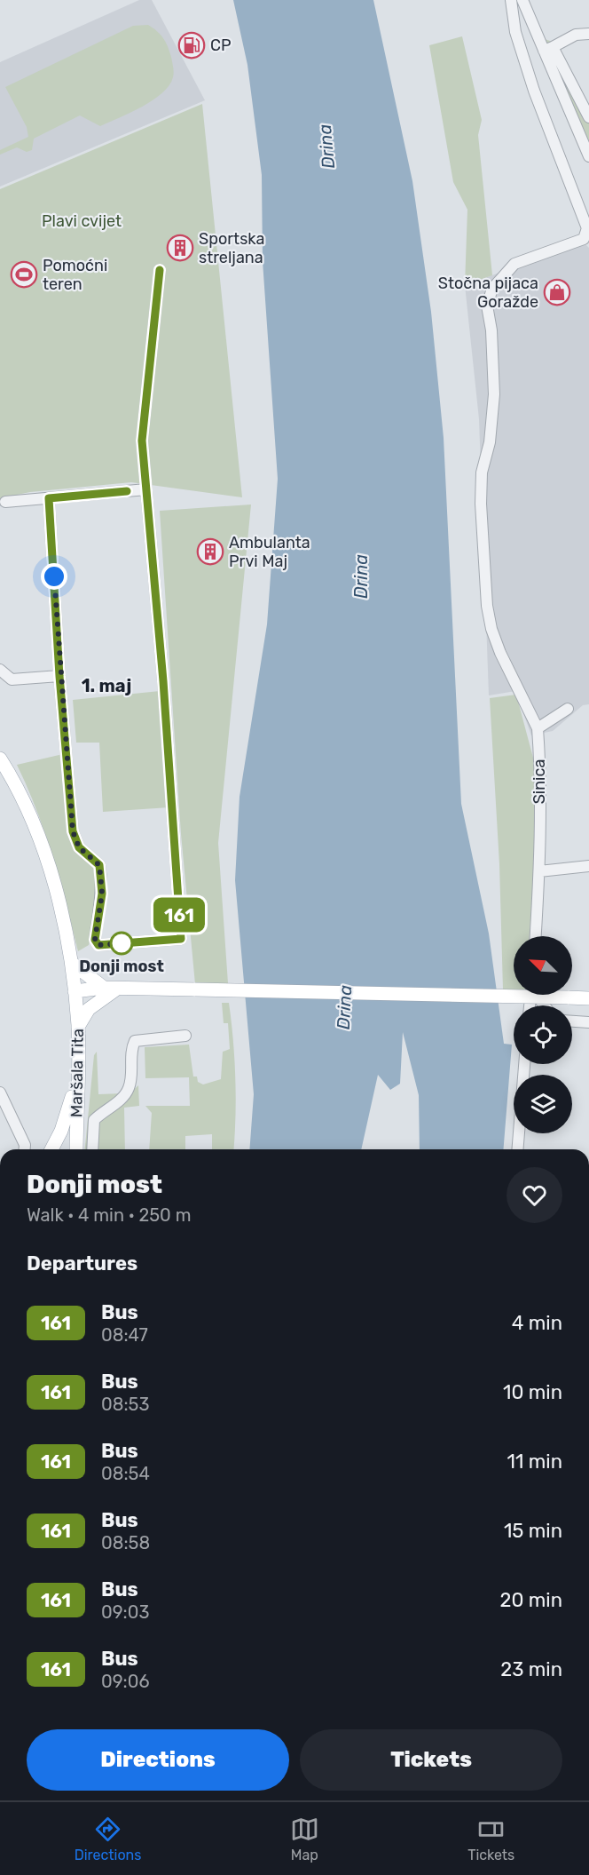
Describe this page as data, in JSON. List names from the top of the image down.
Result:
{
  "streets": {
    "main road": ["Maršala Tita"],
    "street": ["Sinica"]
  },
  "districts": ["1. maj"],
  "water": ["Drina"],
  "parks": ["Plavi cvijet"],
  "places": {
    "fuel station": ["CP"],
    "building": ["Sportska streljana", "Ambulanta Prvi Maj"],
    "sports": ["Pomoćni teren"],
    "shop": ["Stočna pijaca Goražde"],
    "other": ["Donji most"]
  },
  "lines": ["bus line 161"],
  "north": "top left",
  "page": {
    "on_map": "161",
    "heading": [
      ["Donji most", "Walk · 4 min · 250 m"],
      "Departures"
    ],
    "list": [
      {
        "mark": "161",
        "name": "Bus",
        "note": "08:47",
        "value": "4 min"
      },
      {
        "mark": "161",
        "name": "Bus",
        "note": "08:53",
        "value": "10 min"
      },
      {
        "mark": "161",
        "name": "Bus",
        "note": "08:54",
        "value": "11 min"
      },
      {
        "mark": "161",
        "name": "Bus",
        "note": "08:58",
        "value": "15 min"
      },
      {
        "mark": "161",
        "name": "Bus",
        "note": "09:03",
        "value": "20 min"
      },
      {
        "mark": "161",
        "name": "Bus",
        "note": "09:06",
        "value": "23 min"
      }
    ],
    "buttons": ["Directions", "Tickets"],
    "tabs": ["Directions", "Map", "Tickets"]
  }
}
